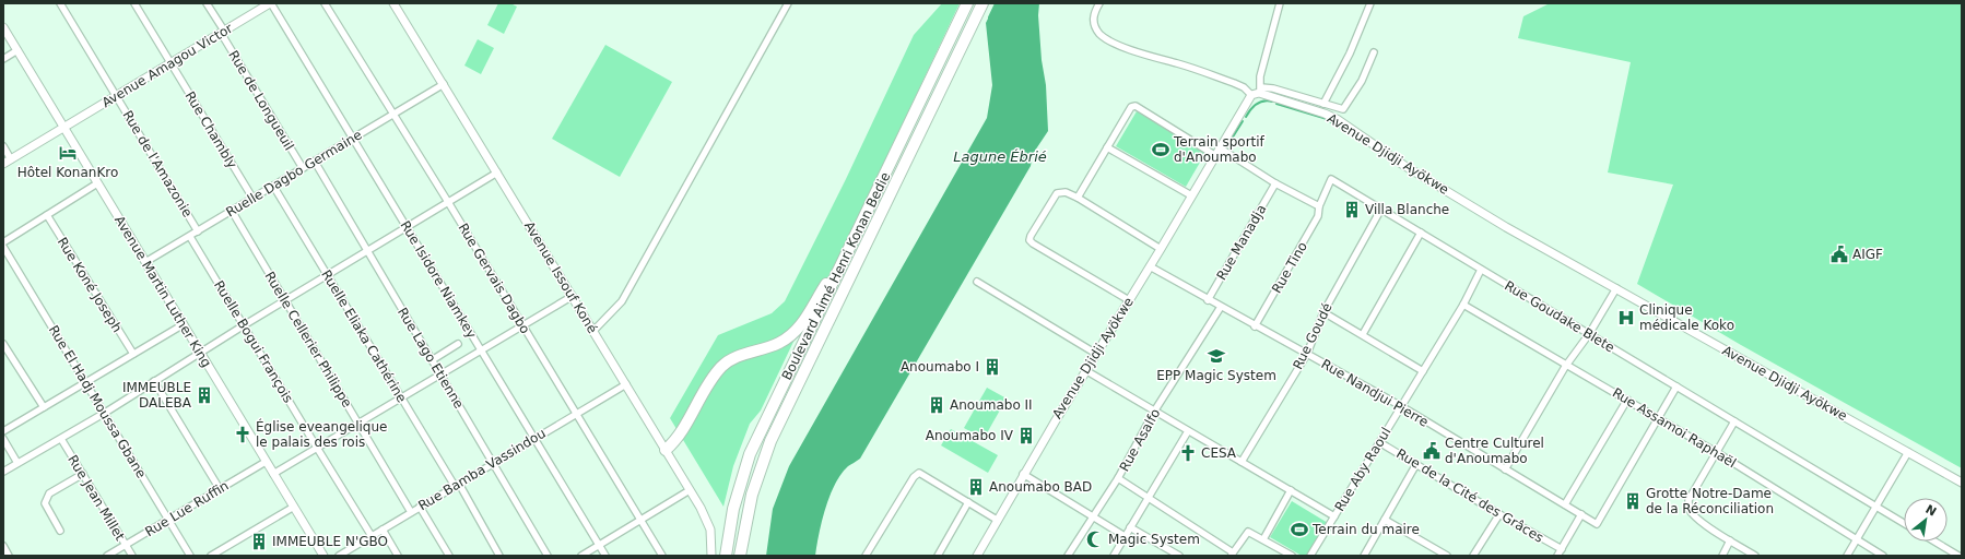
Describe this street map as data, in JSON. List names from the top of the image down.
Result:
{
  "streets": {
    "highway": ["Boulevard Aimé Henri Konan Bedie"],
    "street": [
      "Avenue Amagou Victor",
      "Rue de Longueuil",
      "Rue Chambly",
      "Avenue Djidji Ayökwe",
      "Rue de l'Amazonie",
      "Ruelle Dagbo Germaine",
      "Rue Manadja",
      "Rue Tino",
      "Avenue Issouf Koné",
      "Rue Gervais Dagbo",
      "Rue Isidore Niamkey",
      "Rue Koné Joseph",
      "Avenue Martin Luther King",
      "Rue Goudake Blete",
      "Ruelle Eliaka Cathérine",
      "Rue Goudé",
      "Ruelle Cellerier Philippe",
      "Ruelle Bogui François",
      "Rue Lago Etienne",
      "Rue Nandjui Pierre",
      "Rue El Hadj Moussa Gbane",
      "Rue Assamoi Raphaël",
      "Rue Asalfo",
      "Rue Bamba Vassindou",
      "Rue Aby Raoul",
      "Rue de la Cité des Grâces",
      "Rue Jean Millet",
      "Rue Lue Ruffin"
    ]
  },
  "crossings": [
    ["Avenue Amagou Victor", "Rue de Longueuil"],
    ["Avenue Amagou Victor", "Rue Chambly"],
    ["Avenue Amagou Victor", "Rue de l'Amazonie"],
    ["Avenue Amagou Victor", "Rue Isidore Niamkey"],
    ["Avenue Amagou Victor", "Avenue Martin Luther King"],
    ["Rue de Longueuil", "Ruelle Dagbo Germaine"],
    ["Rue Chambly", "Ruelle Dagbo Germaine"],
    ["Avenue Djidji Ayökwe", "Rue Nandjui Pierre"],
    ["Rue de l'Amazonie", "Ruelle Dagbo Germaine"],
    ["Ruelle Dagbo Germaine", "Avenue Issouf Koné"],
    ["Ruelle Dagbo Germaine", "Rue Gervais Dagbo"],
    ["Ruelle Dagbo Germaine", "Rue Isidore Niamkey"],
    ["Ruelle Dagbo Germaine", "Avenue Martin Luther King"],
    ["Ruelle Dagbo Germaine", "Ruelle Eliaka Cathérine"],
    ["Ruelle Dagbo Germaine", "Ruelle Cellerier Philippe"],
    ["Ruelle Dagbo Germaine", "Ruelle Bogui François"],
    ["Ruelle Dagbo Germaine", "Rue Lago Etienne"],
    ["Rue Manadja", "Rue Nandjui Pierre"],
    ["Rue Tino", "Rue Goudake Blete"],
    ["Rue Tino", "Rue Nandjui Pierre"],
    ["Avenue Issouf Koné", "Rue Bamba Vassindou"],
    ["Rue Gervais Dagbo", "Rue Bamba Vassindou"],
    ["Rue Isidore Niamkey", "Rue Bamba Vassindou"],
    ["Avenue Martin Luther King", "Rue Lue Ruffin"],
    ["Rue Goudake Blete", "Rue Goudé"],
    ["Rue Goudake Blete", "Rue Aby Raoul"],
    ["Ruelle Eliaka Cathérine", "Rue Bamba Vassindou"],
    ["Rue Goudé", "Rue Nandjui Pierre"],
    ["Ruelle Cellerier Philippe", "Rue Bamba Vassindou"],
    ["Ruelle Bogui François", "Rue Bamba Vassindou"],
    ["Rue Lago Etienne", "Rue Bamba Vassindou"],
    ["Rue Nandjui Pierre", "Rue Assamoi Raphaël"],
    ["Rue Nandjui Pierre", "Rue Asalfo"],
    ["Rue Nandjui Pierre", "Rue Aby Raoul"],
    ["Rue El Hadj Moussa Gbane", "Rue Lue Ruffin"],
    ["Rue Assamoi Raphaël", "Rue Aby Raoul"],
    ["Rue Aby Raoul", "Rue de la Cité des Grâces"],
    ["Rue Jean Millet", "Rue Lue Ruffin"]
  ],
  "water": ["Lagune Ébrié"],
  "places": {
    "sports": ["Terrain sportif d'Anoumabo", "Terrain du maire"],
    "hotel": ["Hôtel KonanKro"],
    "building": [
      "Villa Blanche",
      "Anoumabo I",
      "IMMEUBLE DALEBA",
      "Anoumabo II",
      "Anoumabo IV",
      "Anoumabo BAD",
      "Grotte Notre-Dame de la Réconciliation",
      "IMMEUBLE N'GBO"
    ],
    "public building": ["AIGF", "Centre Culturel d'Anoumabo"],
    "hospital": ["Clinique médicale Koko"],
    "school or university": ["EPP Magic System"],
    "church": ["Église eveangelique le palais des rois", "CESA"],
    "mosque": ["Magic System"]
  },
  "north": "top right"
}
